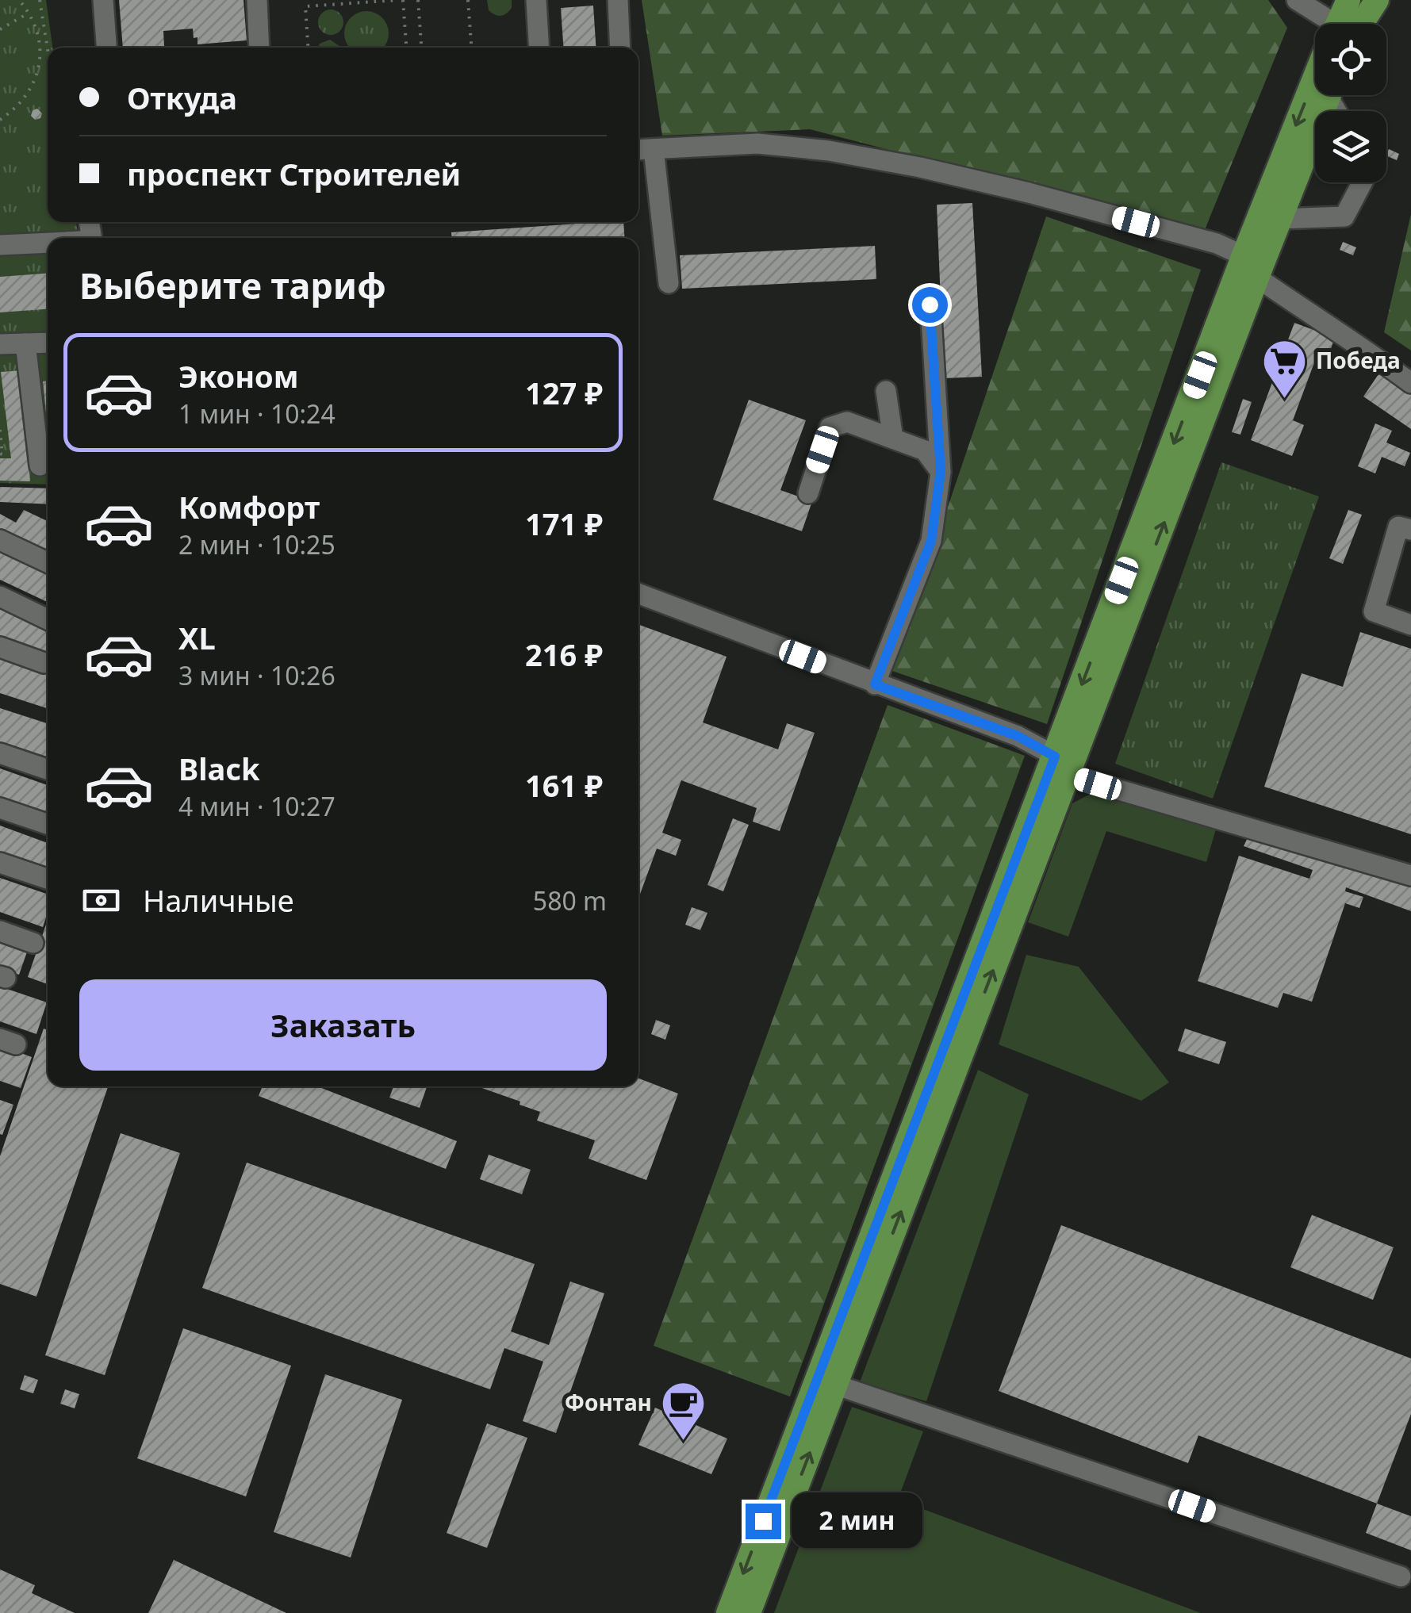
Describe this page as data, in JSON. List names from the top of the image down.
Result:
{
  "places": {
    "supermarket": ["Победа"],
    "cafe": ["Фонтан"]
  },
  "page": {
    "banner": ["Откуда", "проспект Строителей"],
    "heading": "Выберите тариф",
    "list": [
      {
        "name": "Эконом",
        "note": "1 мин · 10:24",
        "value": "127 ₽"
      },
      {
        "name": "Комфорт",
        "note": "2 мин · 10:25",
        "value": "171 ₽"
      },
      {
        "name": "XL",
        "note": "3 мин · 10:26",
        "value": "216 ₽"
      },
      {
        "name": "Black",
        "note": "4 мин · 10:27",
        "value": "161 ₽"
      }
    ],
    "pay": ["Наличные", "580 m"],
    "buttons": "Заказать",
    "bubble": "2 мин"
  }
}
